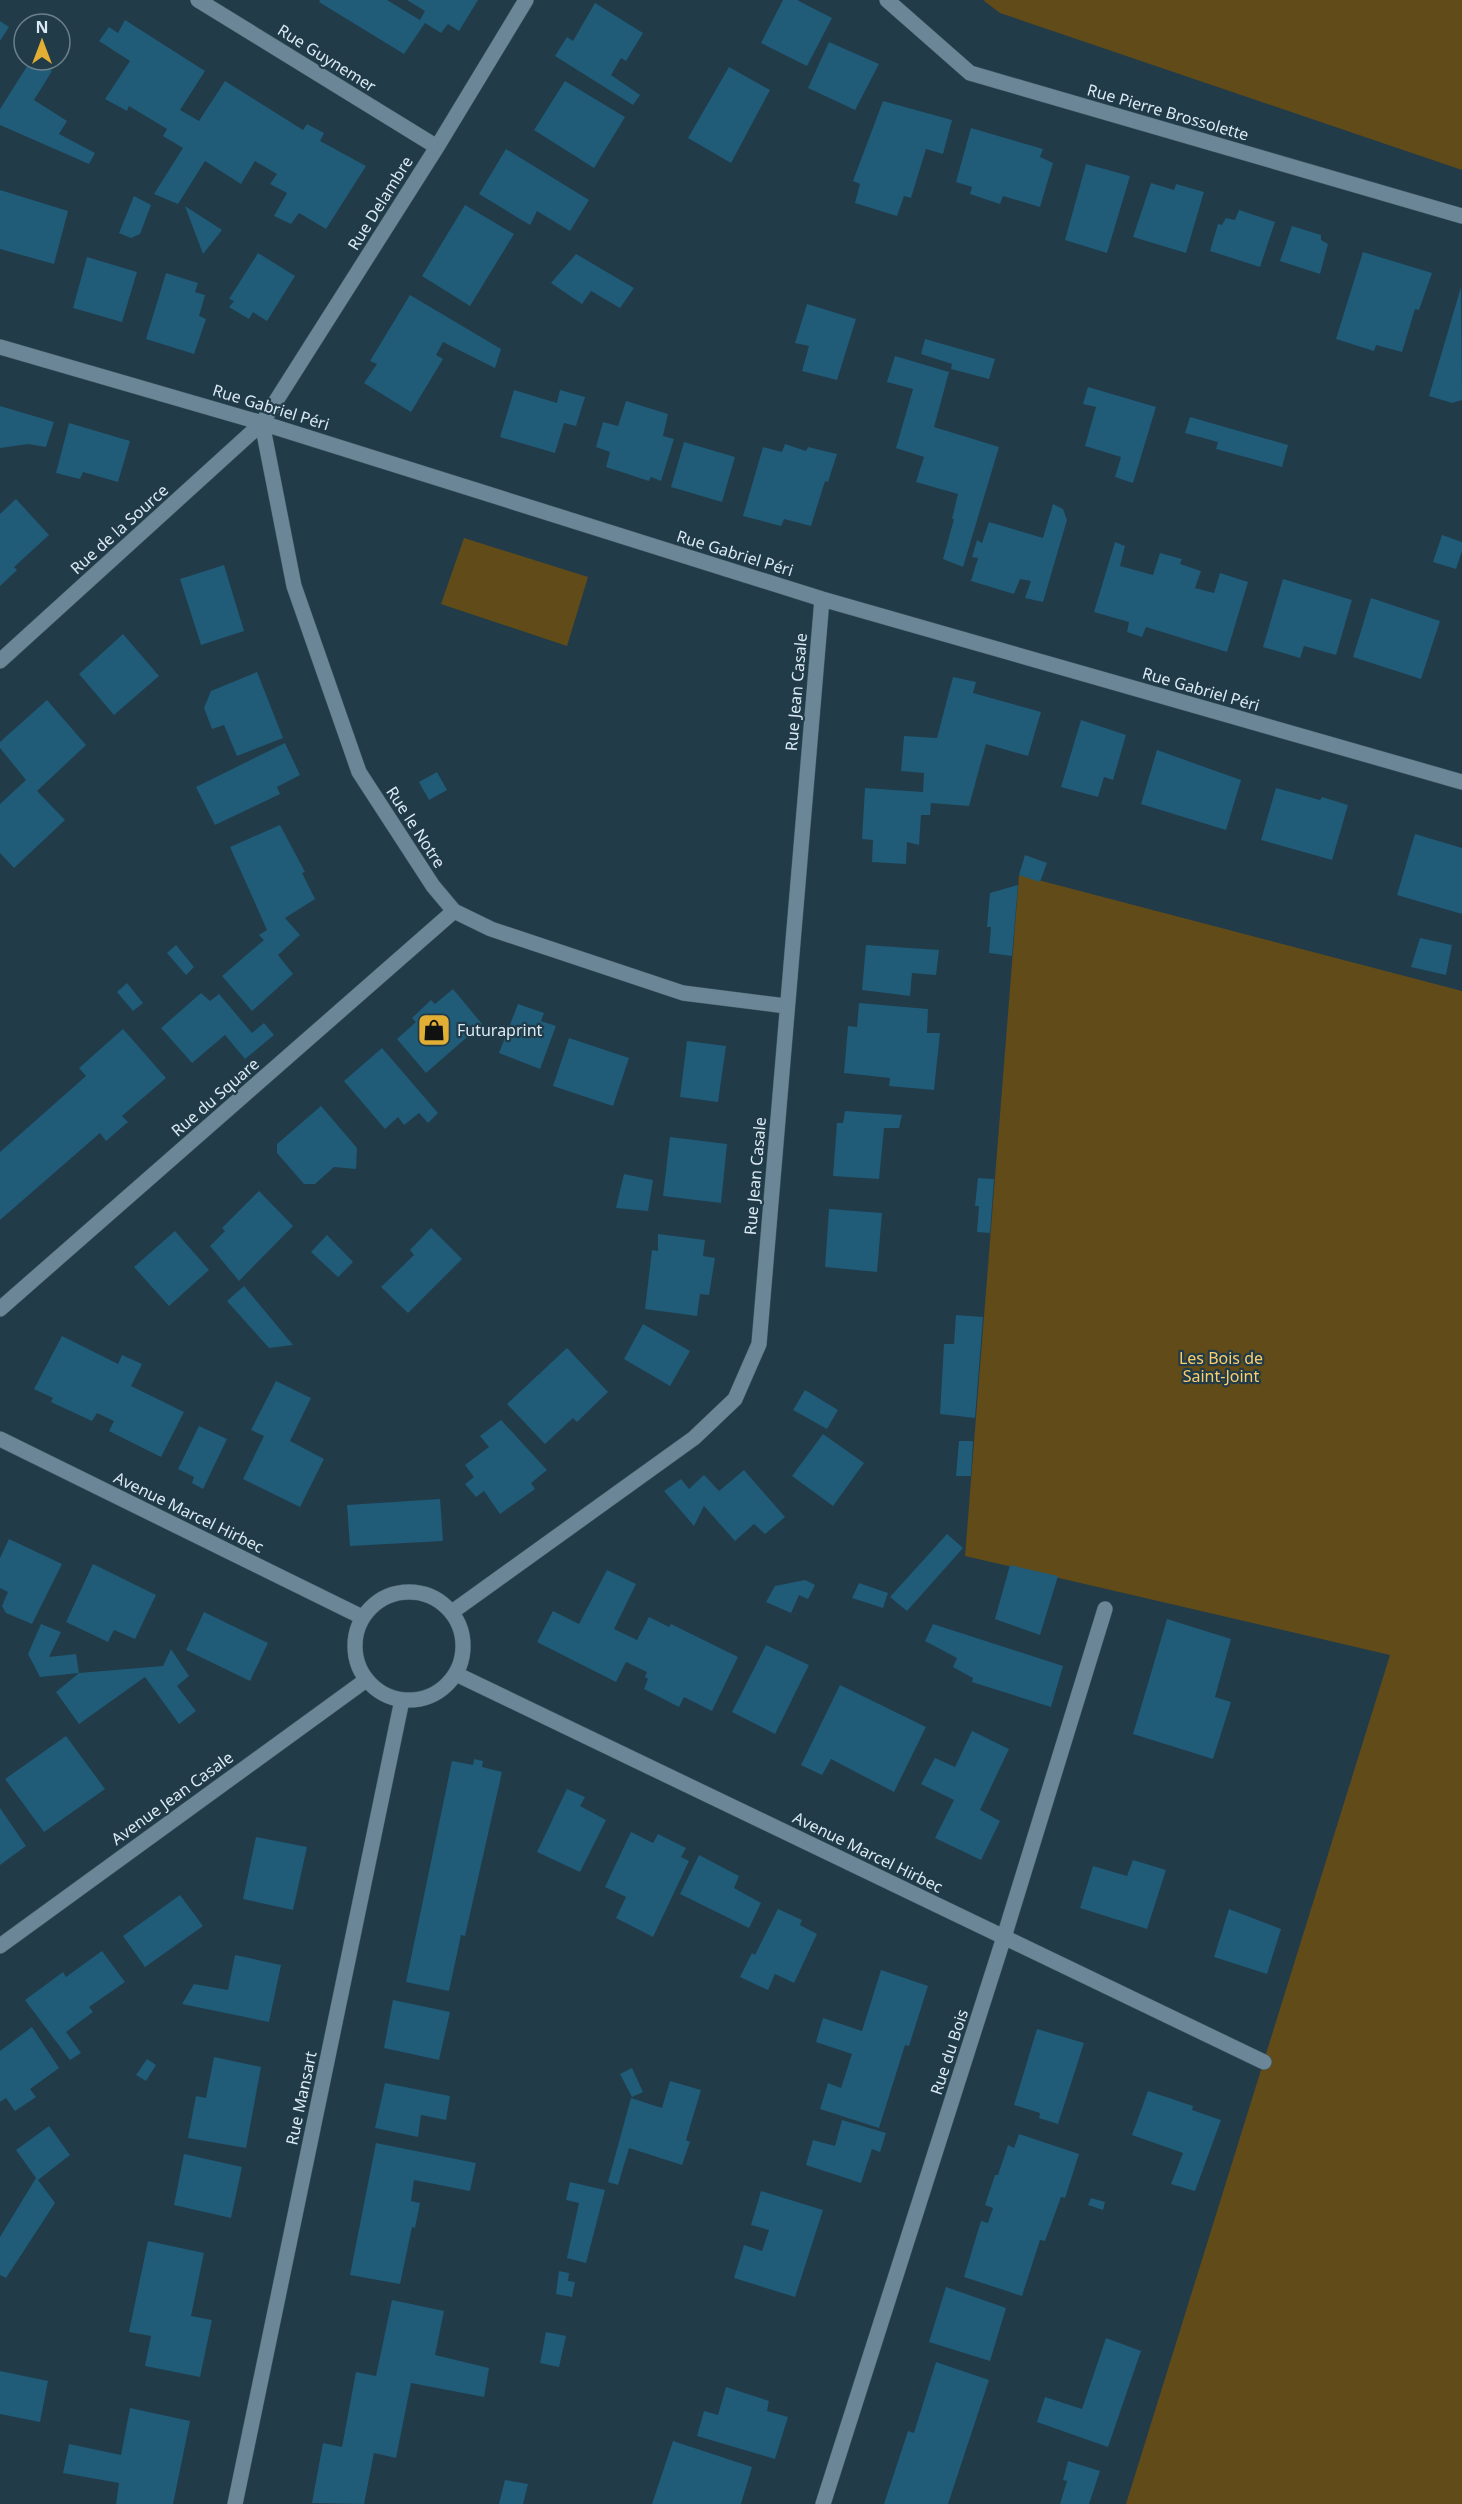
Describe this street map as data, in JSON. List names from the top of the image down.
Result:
{
  "streets": {
    "street": [
      "Rue Guynemer",
      "Rue Pierre Brossolette",
      "Rue Delambre",
      "Rue Gabriel Péri",
      "Rue de la Source",
      "Rue Jean Casale",
      "Rue le Notre",
      "Rue du Square",
      "Avenue Marcel Hirbec",
      "Avenue Jean Casale",
      "Rue du Bois",
      "Rue Mansart"
    ]
  },
  "crossings": [
    ["Rue Guynemer", "Rue Delambre"],
    ["Rue Delambre", "Rue Gabriel Péri"],
    ["Rue Delambre", "Rue de la Source"],
    ["Rue Delambre", "Rue le Notre"],
    ["Rue Gabriel Péri", "Rue de la Source"],
    ["Rue Gabriel Péri", "Rue Jean Casale"],
    ["Rue Gabriel Péri", "Rue le Notre"],
    ["Rue de la Source", "Rue le Notre"],
    ["Rue Jean Casale", "Rue le Notre"],
    ["Rue Jean Casale", "Avenue Marcel Hirbec"],
    ["Rue Jean Casale", "Avenue Jean Casale"],
    ["Rue Jean Casale", "Rue Mansart"],
    ["Rue le Notre", "Rue du Square"],
    ["Avenue Marcel Hirbec", "Avenue Jean Casale"],
    ["Avenue Marcel Hirbec", "Rue du Bois"],
    ["Avenue Marcel Hirbec", "Rue Mansart"],
    ["Avenue Jean Casale", "Rue Mansart"]
  ],
  "parks": ["Les Bois de Saint-Joint"],
  "places": {
    "shop": ["Futuraprint"]
  },
  "north": "top"
}
